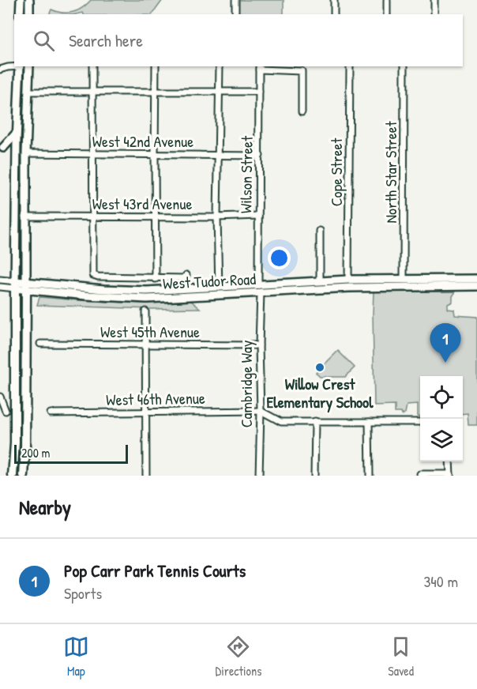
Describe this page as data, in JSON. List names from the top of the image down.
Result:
{
  "streets": {
    "main road": ["West Tudor Road"],
    "street": [
      "West 42nd Avenue",
      "Cope Street",
      "North Star Street",
      "Wilson Street",
      "West 43rd Avenue",
      "West 45th Avenue",
      "Cambridge Way",
      "West 46th Avenue"
    ]
  },
  "crossings": [
    ["West 42nd Avenue", "Wilson Street"],
    ["Wilson Street", "West 43rd Avenue"],
    ["Wilson Street", "West Tudor Road"],
    ["Wilson Street", "Cambridge Way"],
    ["West Tudor Road", "Cambridge Way"],
    ["West 45th Avenue", "Cambridge Way"],
    ["Cambridge Way", "West 46th Avenue"]
  ],
  "places": ["Willow Crest Elementary School"],
  "scale_bar": "200 m",
  "page": {
    "search": "Search here",
    "pins": "1",
    "scale": "200 m",
    "heading": "Nearby",
    "list": [
      {
        "mark": "1",
        "name": "Pop Carr Park Tennis Courts",
        "note": "Sports",
        "value": "340 m"
      }
    ],
    "nav": ["Map", "Directions", "Saved"]
  }
}
